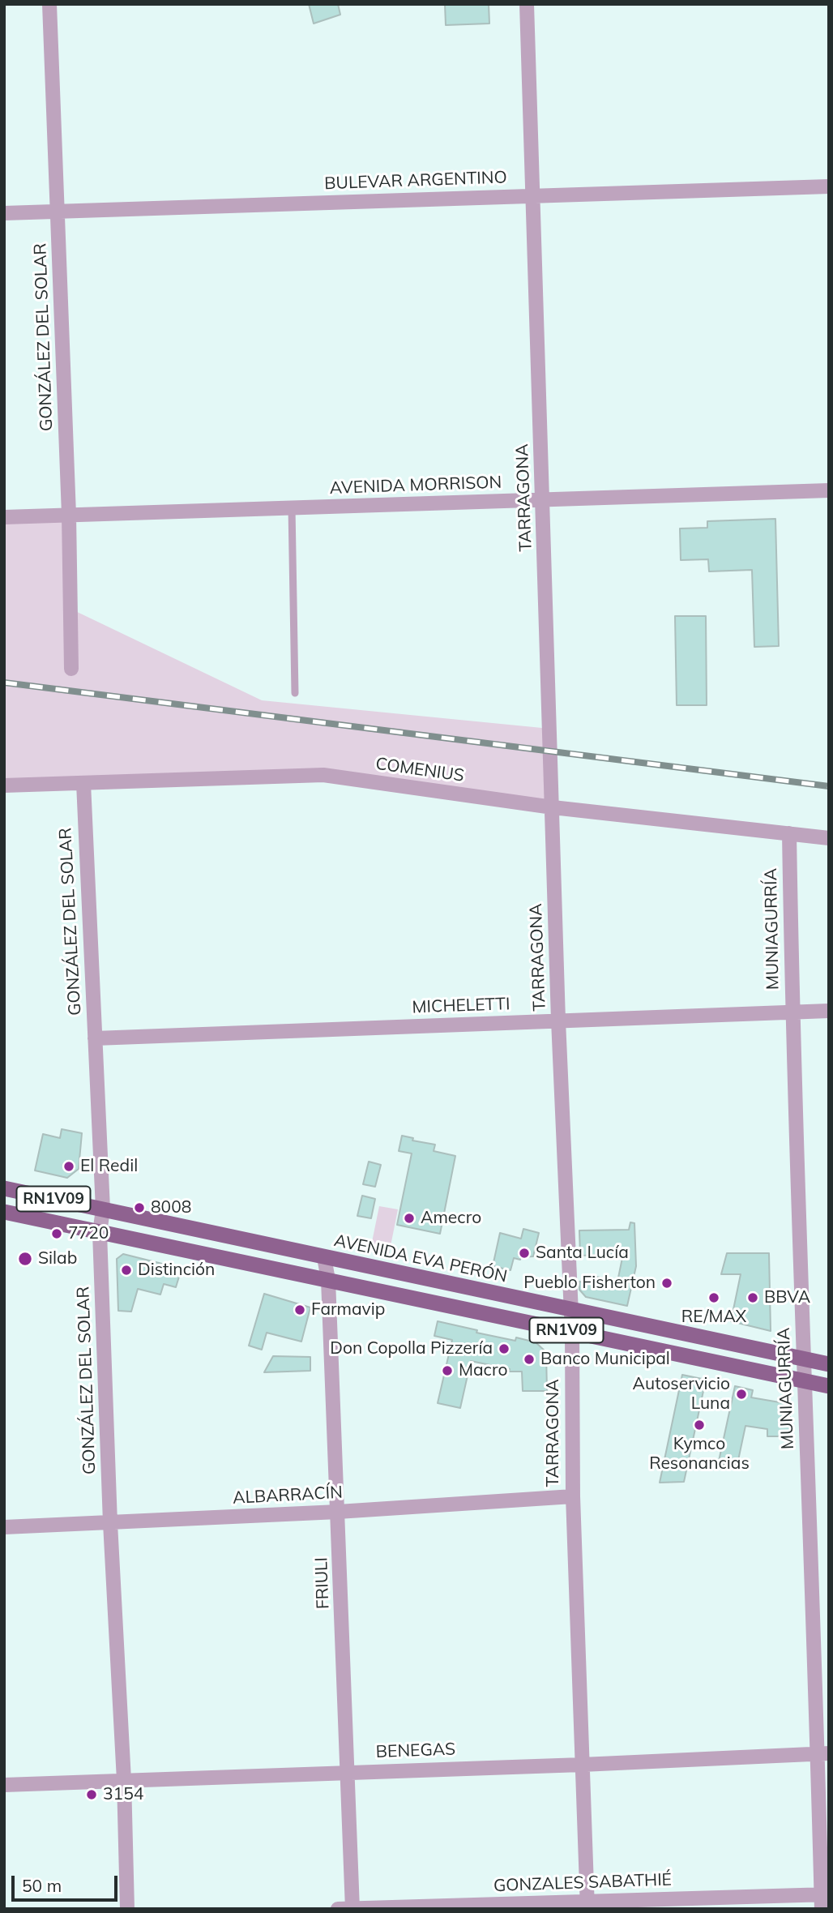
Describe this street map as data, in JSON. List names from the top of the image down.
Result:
{
  "streets": {
    "main road": ["RN1V09", "AVENIDA EVA PERÓN"],
    "street": [
      "BULEVAR ARGENTINO",
      "GONZÁLEZ DEL SOLAR",
      "AVENIDA MORRISON",
      "TARRAGONA",
      "COMENIUS",
      "MUNIAGURRÍA",
      "MICHELETTI",
      "ALBARRACÍN",
      "FRIULI",
      "BENEGAS",
      "GONZALES SABATHIÉ"
    ]
  },
  "crossings": [
    ["BULEVAR ARGENTINO", "GONZÁLEZ DEL SOLAR"],
    ["BULEVAR ARGENTINO", "TARRAGONA"],
    ["GONZÁLEZ DEL SOLAR", "AVENIDA MORRISON"],
    ["GONZÁLEZ DEL SOLAR", "COMENIUS"],
    ["GONZÁLEZ DEL SOLAR", "MICHELETTI"],
    ["GONZÁLEZ DEL SOLAR", "RN1V09"],
    ["GONZÁLEZ DEL SOLAR", "AVENIDA EVA PERÓN"],
    ["GONZÁLEZ DEL SOLAR", "ALBARRACÍN"],
    ["GONZÁLEZ DEL SOLAR", "BENEGAS"],
    ["AVENIDA MORRISON", "TARRAGONA"],
    ["TARRAGONA", "COMENIUS"],
    ["TARRAGONA", "MICHELETTI"],
    ["TARRAGONA", "RN1V09"],
    ["TARRAGONA", "AVENIDA EVA PERÓN"],
    ["TARRAGONA", "ALBARRACÍN"],
    ["TARRAGONA", "BENEGAS"],
    ["TARRAGONA", "GONZALES SABATHIÉ"],
    ["COMENIUS", "MUNIAGURRÍA"],
    ["MUNIAGURRÍA", "MICHELETTI"],
    ["MUNIAGURRÍA", "RN1V09"],
    ["MUNIAGURRÍA", "AVENIDA EVA PERÓN"],
    ["MUNIAGURRÍA", "BENEGAS"],
    ["MUNIAGURRÍA", "GONZALES SABATHIÉ"],
    ["RN1V09", "FRIULI"],
    ["AVENIDA EVA PERÓN", "FRIULI"],
    ["ALBARRACÍN", "FRIULI"],
    ["FRIULI", "BENEGAS"],
    ["FRIULI", "GONZALES SABATHIÉ"]
  ],
  "places": [
    "El Redil",
    "8008",
    "Amecro",
    "7720",
    "Santa Lucía",
    "Silab",
    "Distinción",
    "Pueblo Fisherton",
    "RE/MAX",
    "BBVA",
    "Farmavip",
    "Don Copolla Pizzería",
    "Banco Municipal",
    "Macro",
    "Autoservicio Luna",
    "Kymco Resonancias",
    "3154"
  ],
  "scale_bar": "50 m"
}
